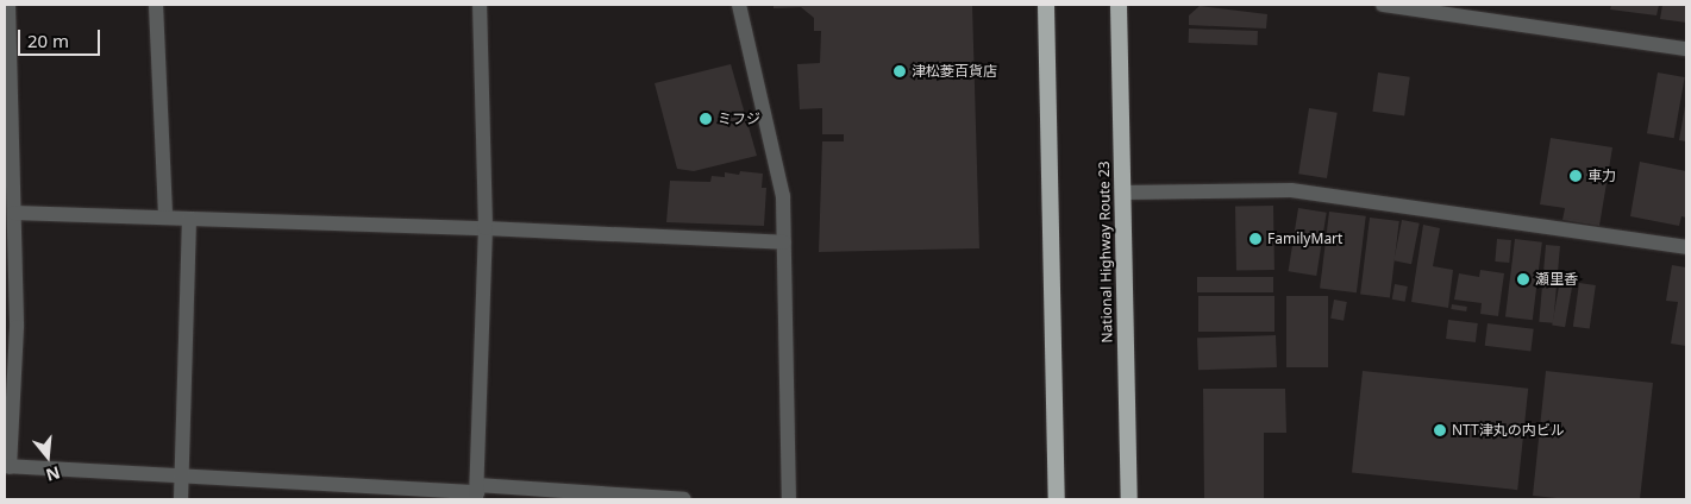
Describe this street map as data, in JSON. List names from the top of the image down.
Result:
{
  "streets": {
    "highway": ["National Highway Route 23"]
  },
  "places": [
    "津松菱百貨店",
    "ミフジ",
    "車力",
    "FamilyMart",
    "瀬里香",
    "NTT津丸の内ビル"
  ],
  "scale_bar": "20 m",
  "north": "bottom"
}
